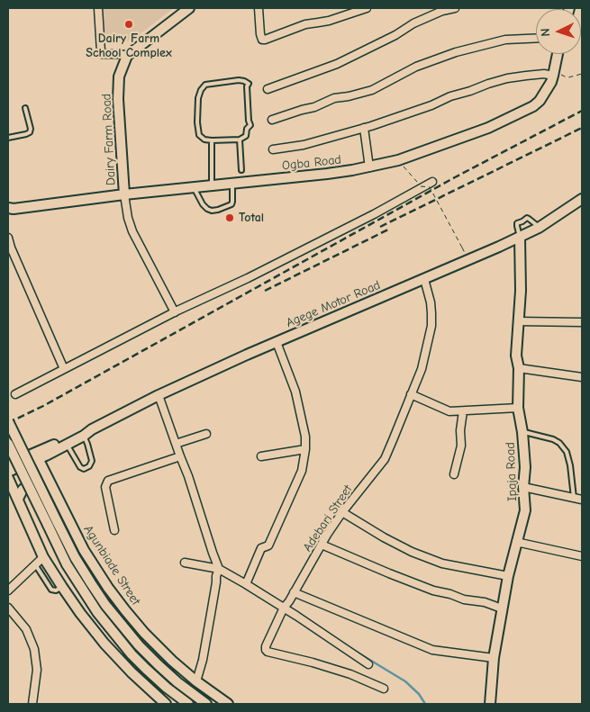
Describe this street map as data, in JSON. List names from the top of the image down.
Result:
{
  "streets": {
    "main road": [
      "Dairy Farm Road",
      "Ogba Road",
      "Agege Motor Road",
      "Ipaja Road",
      "Agunbiade Street"
    ],
    "street": ["Adebari Street"]
  },
  "crossings": [
    ["Dairy Farm Road", "Ogba Road"],
    ["Agege Motor Road", "Ipaja Road"],
    ["Agege Motor Road", "Adebari Street"],
    ["Agege Motor Road", "Agunbiade Street"]
  ],
  "places": ["Dairy Farm School Complex", "Total"],
  "north": "left"
}
